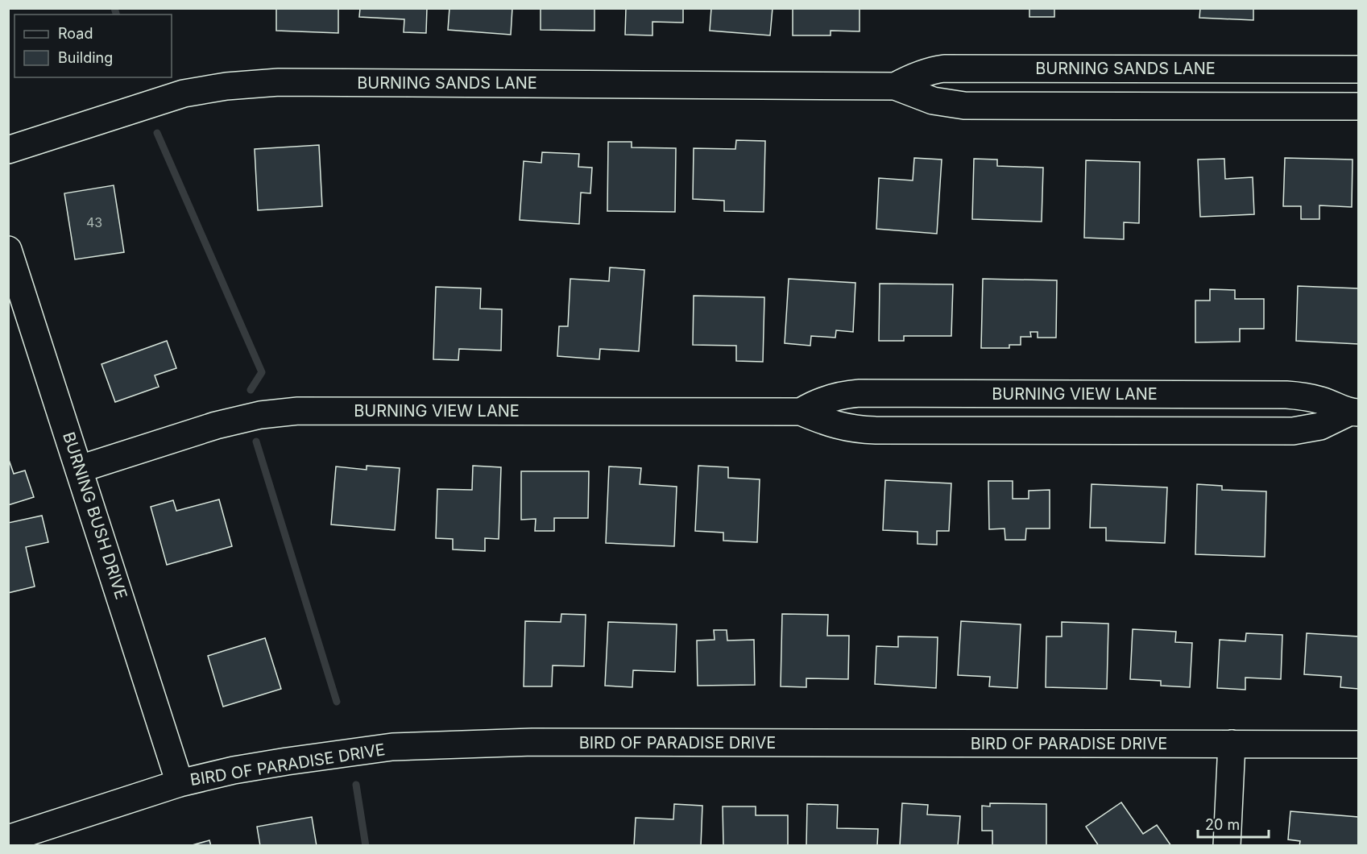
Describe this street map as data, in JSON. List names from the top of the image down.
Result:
{
  "streets": {
    "street": [
      "BURNING SANDS LANE",
      "BURNING VIEW LANE",
      "BURNING BUSH DRIVE",
      "BIRD OF PARADISE DRIVE"
    ]
  },
  "crossings": [
    ["BURNING VIEW LANE", "BURNING BUSH DRIVE"],
    ["BURNING BUSH DRIVE", "BIRD OF PARADISE DRIVE"]
  ],
  "house_numbers": ["43"],
  "legend": ["Road", "Building"],
  "scale_bar": "20 m"
}
